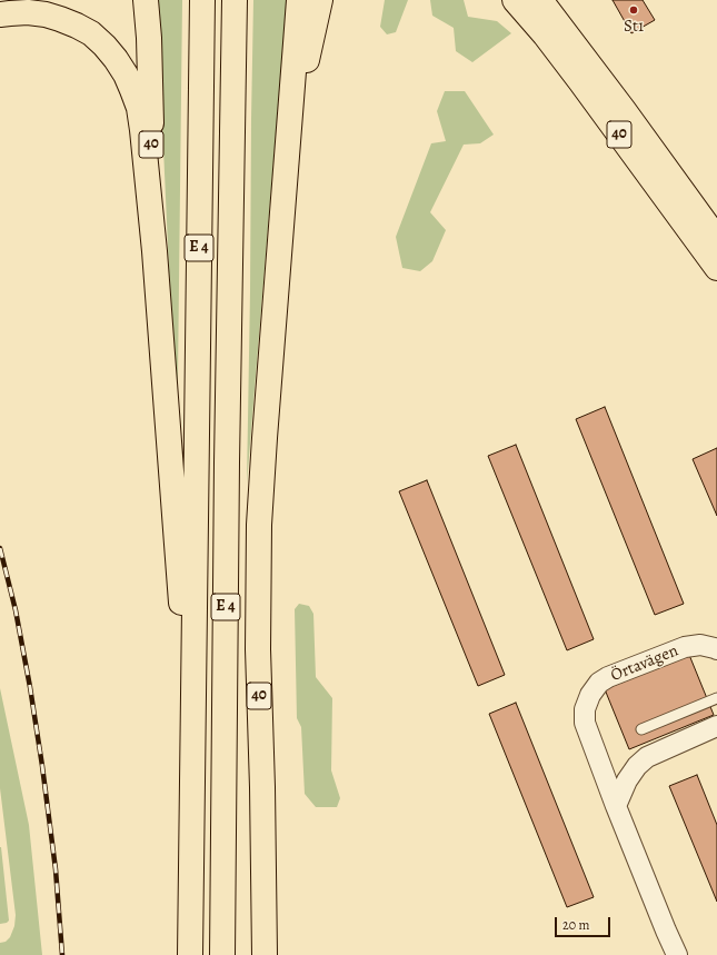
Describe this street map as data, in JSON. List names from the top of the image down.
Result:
{
  "streets": {
    "highway": ["40", "E 4"],
    "street": ["Örtavägen"]
  },
  "crossings": [
    ["40", "E 4"]
  ],
  "places": ["St1"],
  "scale_bar": "20 m"
}
